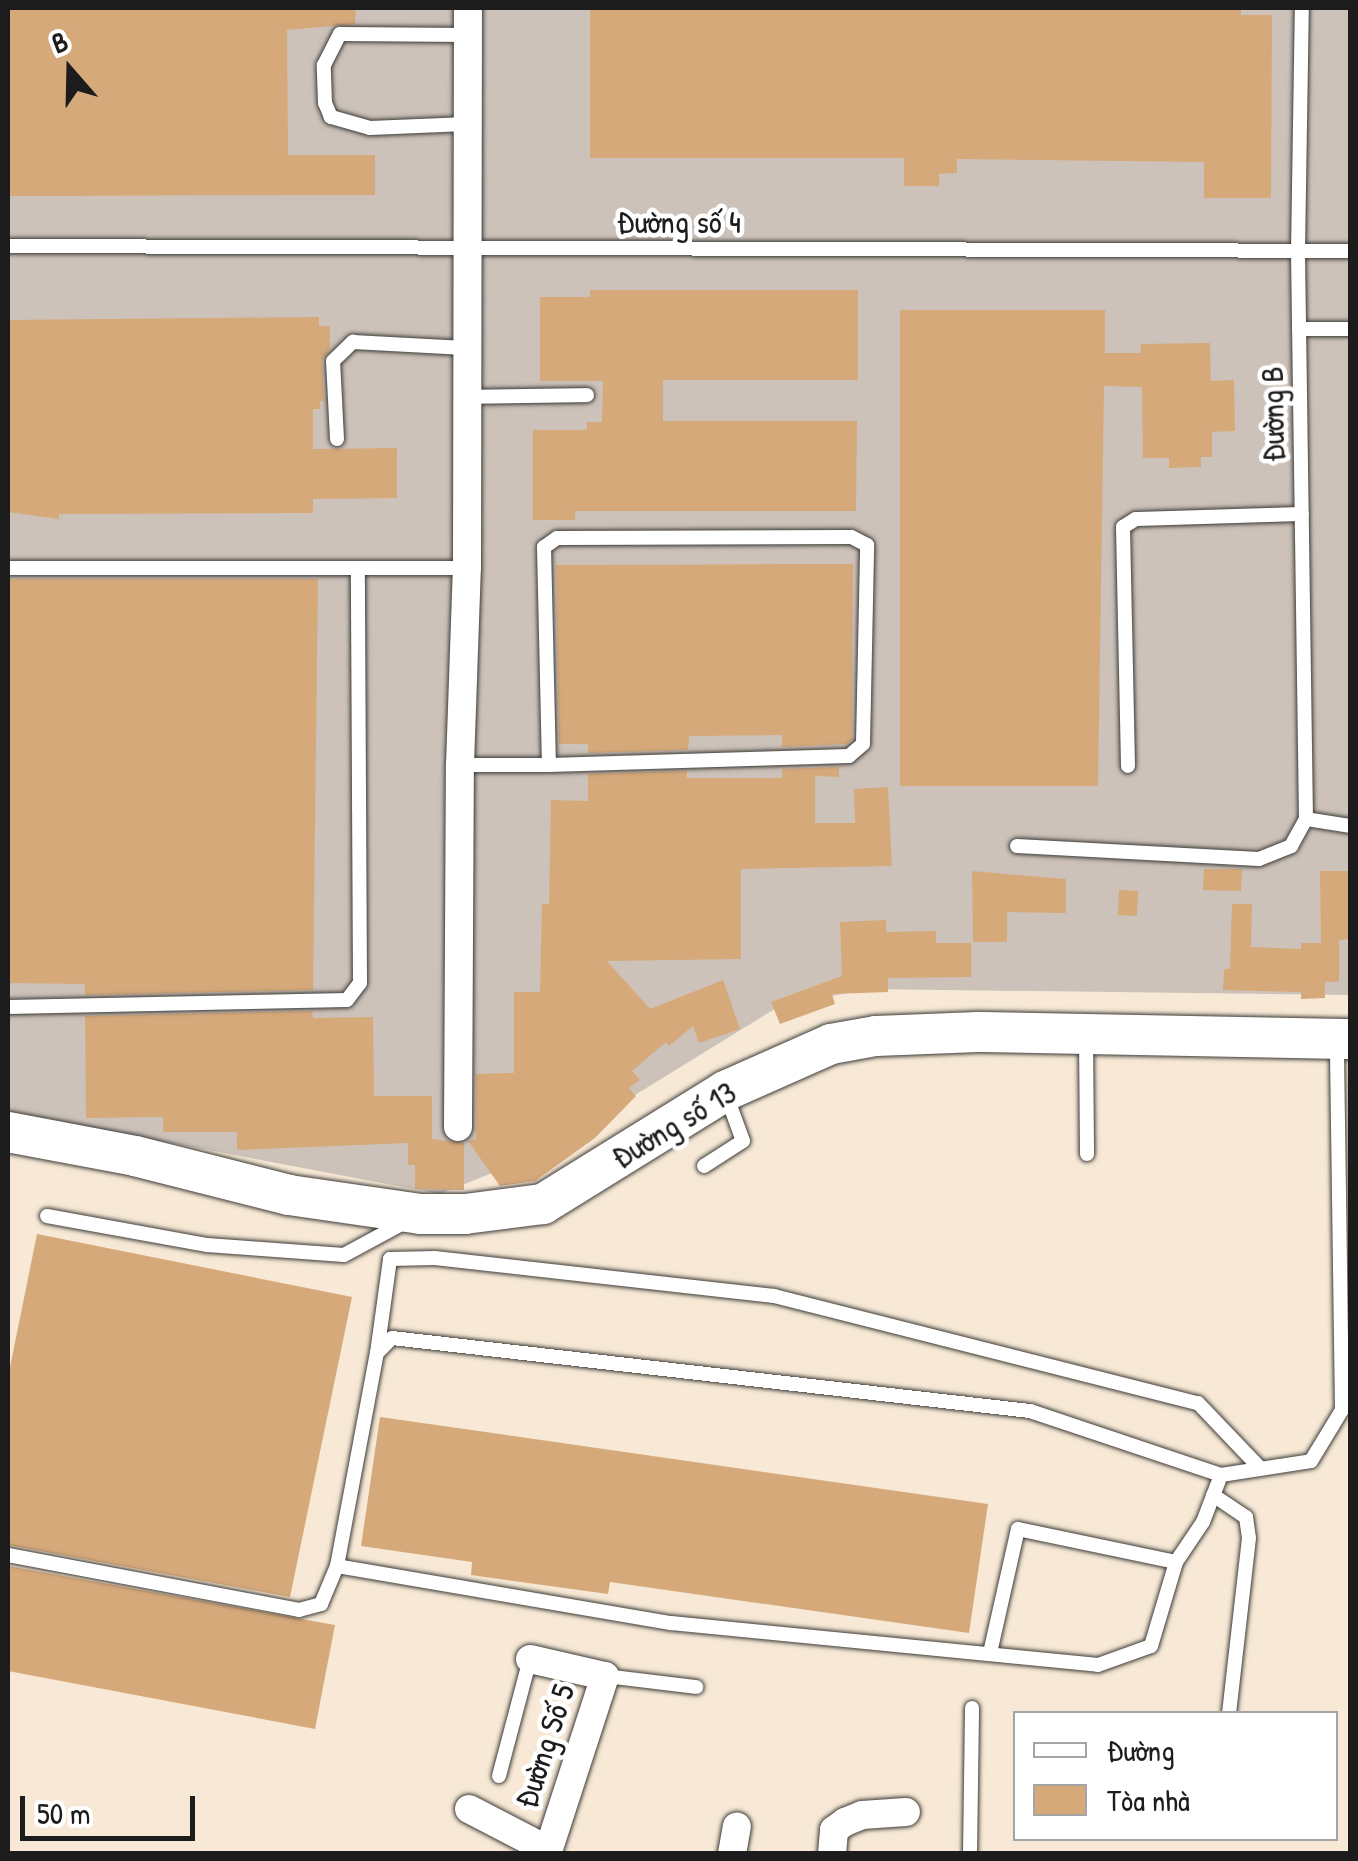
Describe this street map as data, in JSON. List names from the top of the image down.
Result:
{
  "streets": {
    "street": ["Đường số 13", "Đường Số 5"],
    "lane": ["Đường số 4", "Đường B"]
  },
  "crossings": [
    ["Đường số 4", "Đường B"]
  ],
  "legend": ["Đường", "Tòa nhà"],
  "scale_bar": "50 m",
  "north": "top"
}
